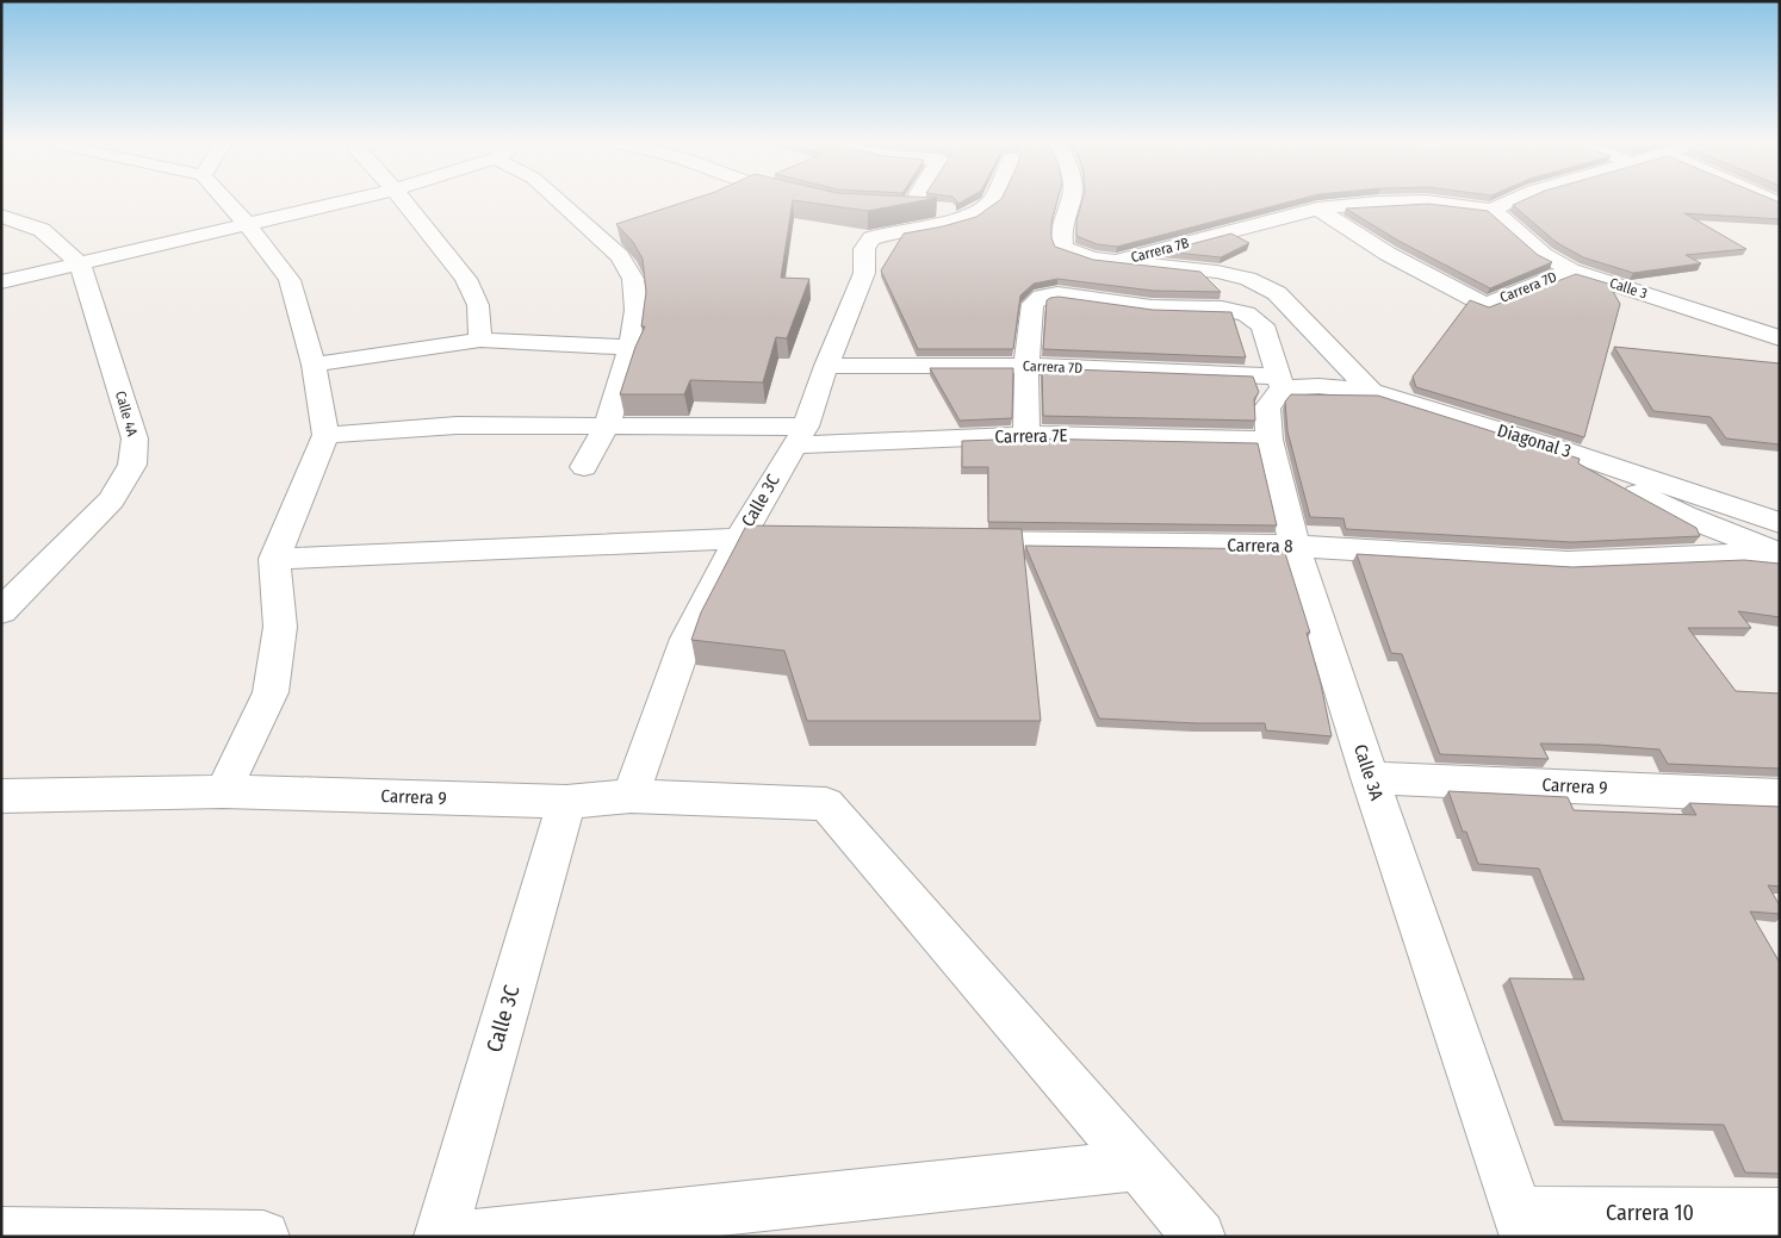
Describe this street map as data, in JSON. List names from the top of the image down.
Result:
{
  "streets": {
    "street": [
      "Carrera 7B",
      "Carrera 7D",
      "Calle 3",
      "Calle 4A",
      "Carrera 7E",
      "Diagonal 3",
      "Calle 3C",
      "Carrera 8",
      "Calle 3A",
      "Carrera 9",
      "Carrera 10"
    ]
  },
  "crossings": [
    ["Carrera 7B", "Carrera 7D"],
    ["Carrera 7B", "Calle 3"],
    ["Carrera 7D", "Calle 3"],
    ["Carrera 7D", "Diagonal 3"],
    ["Carrera 7D", "Calle 3C"],
    ["Carrera 7D", "Calle 3A"],
    ["Carrera 7E", "Calle 3C"],
    ["Carrera 7E", "Calle 3A"],
    ["Diagonal 3", "Calle 3A"],
    ["Calle 3C", "Carrera 9"],
    ["Carrera 8", "Calle 3A"],
    ["Calle 3A", "Carrera 9"],
    ["Calle 3A", "Carrera 10"]
  ]
}
